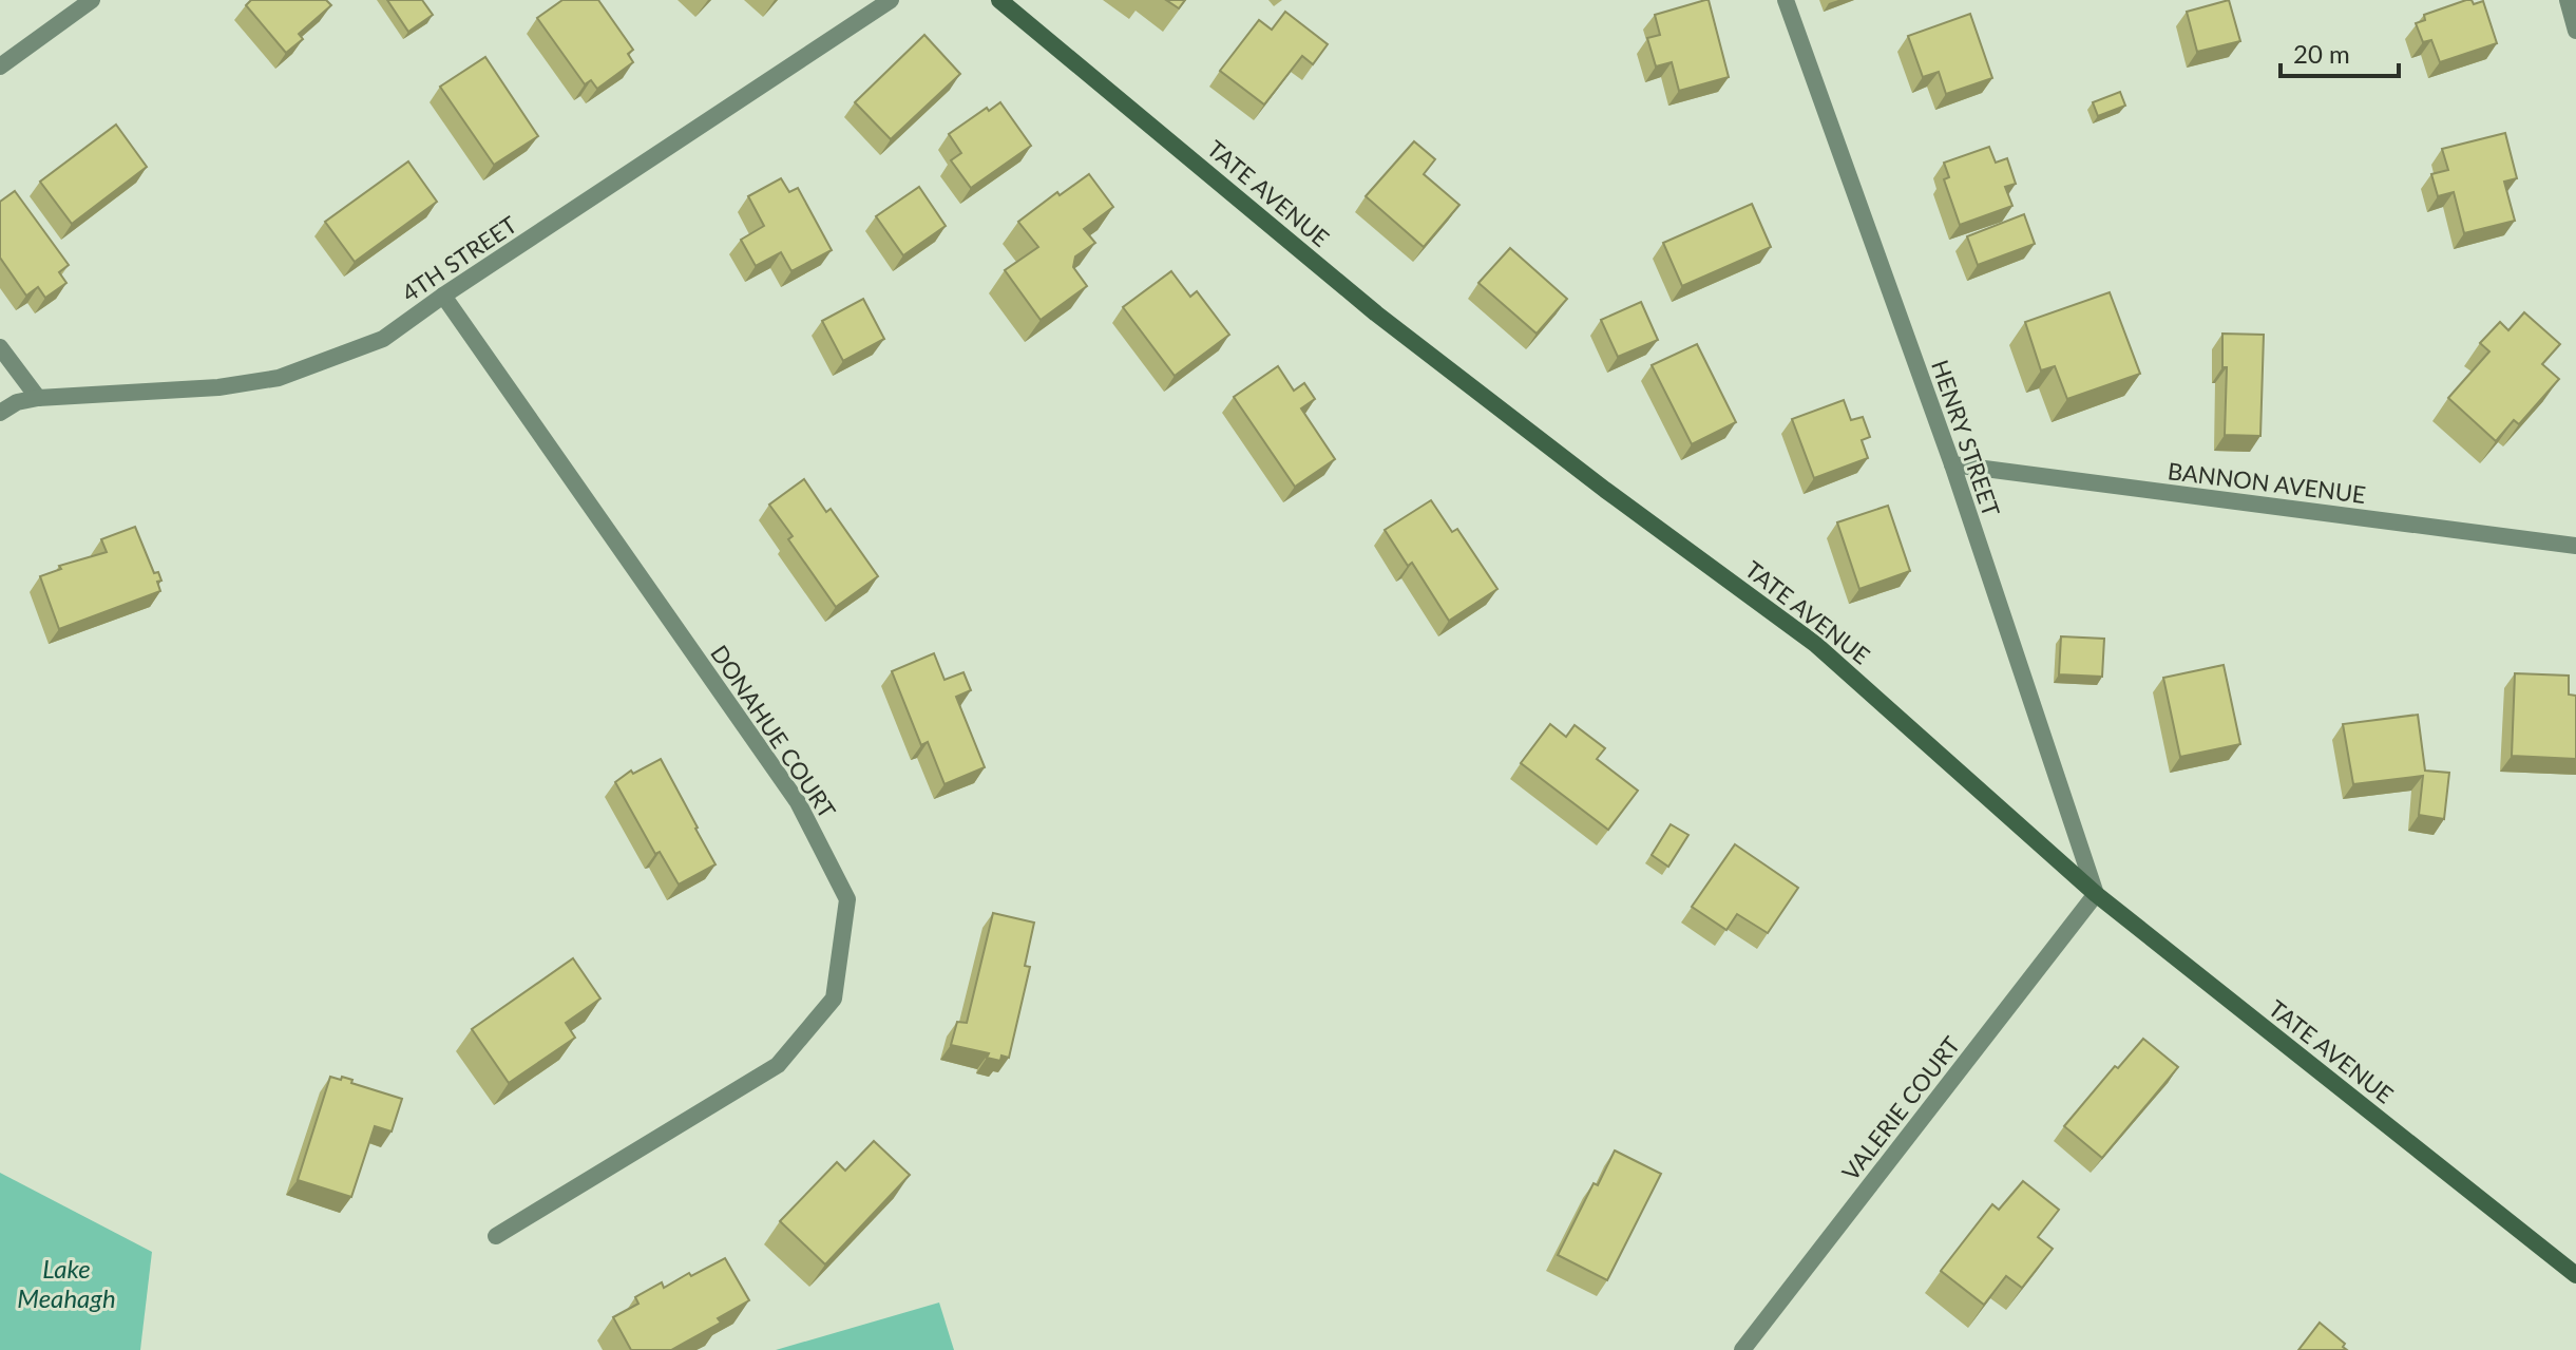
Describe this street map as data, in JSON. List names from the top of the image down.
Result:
{
  "streets": {
    "street": [
      "TATE AVENUE",
      "4TH STREET",
      "HENRY STREET",
      "BANNON AVENUE",
      "DONAHUE COURT",
      "VALERIE COURT"
    ]
  },
  "crossings": [
    ["TATE AVENUE", "HENRY STREET"],
    ["TATE AVENUE", "VALERIE COURT"],
    ["4TH STREET", "DONAHUE COURT"],
    ["HENRY STREET", "BANNON AVENUE"],
    ["HENRY STREET", "VALERIE COURT"]
  ],
  "water": ["Lake Meahagh"],
  "scale_bar": "20 m"
}
